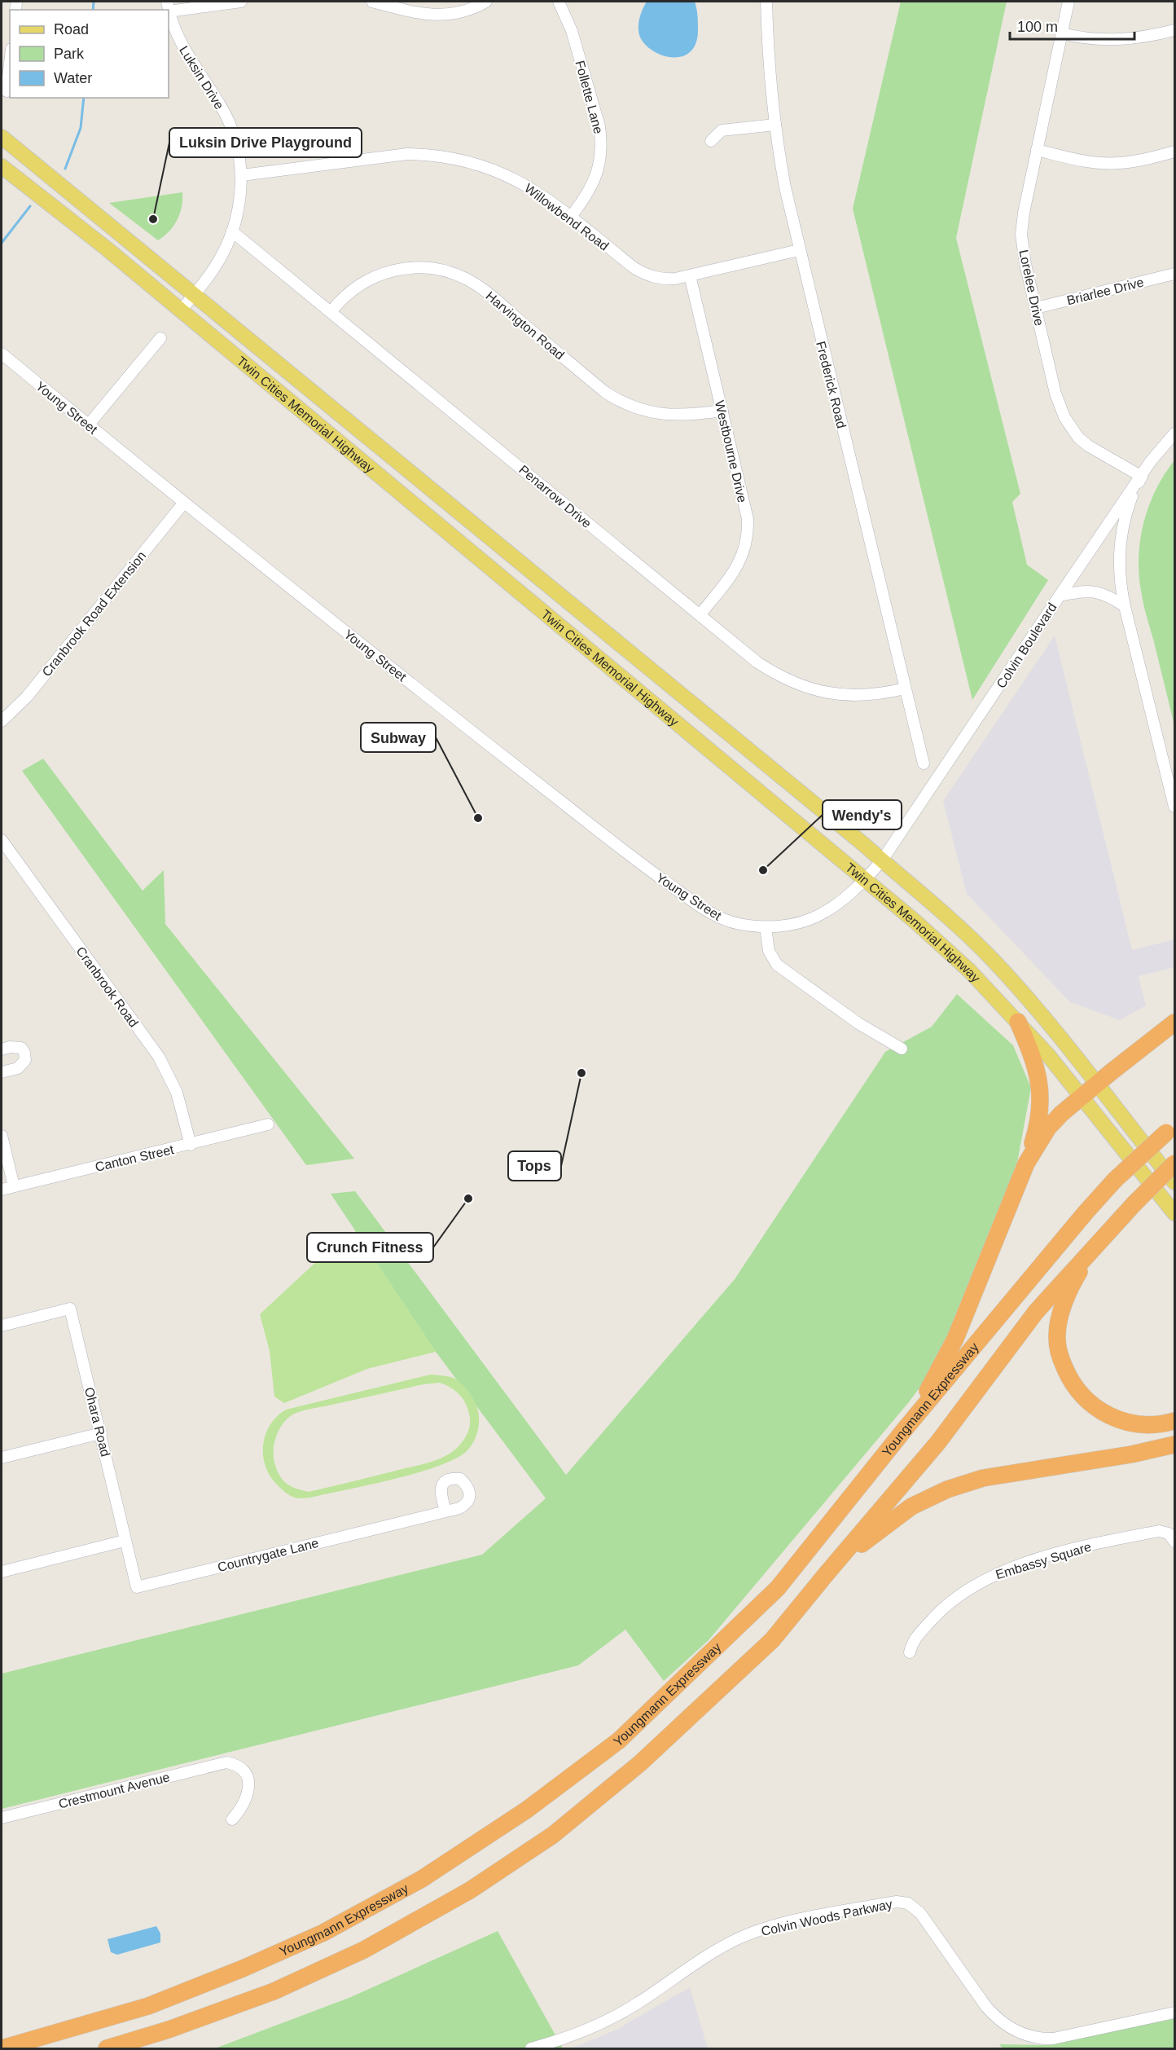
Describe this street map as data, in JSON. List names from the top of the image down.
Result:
{
  "streets": {
    "highway": ["Youngmann Expressway"],
    "main road": ["Twin Cities Memorial Highway"],
    "street": [
      "Luksin Drive",
      "Follette Lane",
      "Willowbend Road",
      "Lorelee Drive",
      "Briarlee Drive",
      "Harvington Road",
      "Frederick Road",
      "Young Street",
      "Westbourne Drive",
      "Penarrow Drive",
      "Cranbrook Road Extension",
      "Colvin Boulevard",
      "Cranbrook Road",
      "Canton Street",
      "Ohara Road",
      "Countrygate Lane",
      "Embassy Square",
      "Crestmount Avenue",
      "Colvin Woods Parkway"
    ]
  },
  "crossings": [
    ["Luksin Drive", "Willowbend Road"],
    ["Luksin Drive", "Twin Cities Memorial Highway"],
    ["Luksin Drive", "Penarrow Drive"],
    ["Follette Lane", "Willowbend Road"],
    ["Willowbend Road", "Frederick Road"],
    ["Willowbend Road", "Westbourne Drive"],
    ["Lorelee Drive", "Briarlee Drive"],
    ["Lorelee Drive", "Colvin Boulevard"],
    ["Harvington Road", "Westbourne Drive"],
    ["Harvington Road", "Penarrow Drive"],
    ["Frederick Road", "Penarrow Drive"],
    ["Young Street", "Twin Cities Memorial Highway"],
    ["Young Street", "Cranbrook Road Extension"],
    ["Young Street", "Colvin Boulevard"],
    ["Twin Cities Memorial Highway", "Colvin Boulevard"],
    ["Westbourne Drive", "Penarrow Drive"],
    ["Cranbrook Road", "Canton Street"],
    ["Ohara Road", "Countrygate Lane"]
  ],
  "places": [
    "Luksin Drive Playground",
    "Subway",
    "Wendy's",
    "Tops",
    "Crunch Fitness"
  ],
  "legend": ["Road", "Park", "Water"],
  "scale_bar": "100 m"
}
